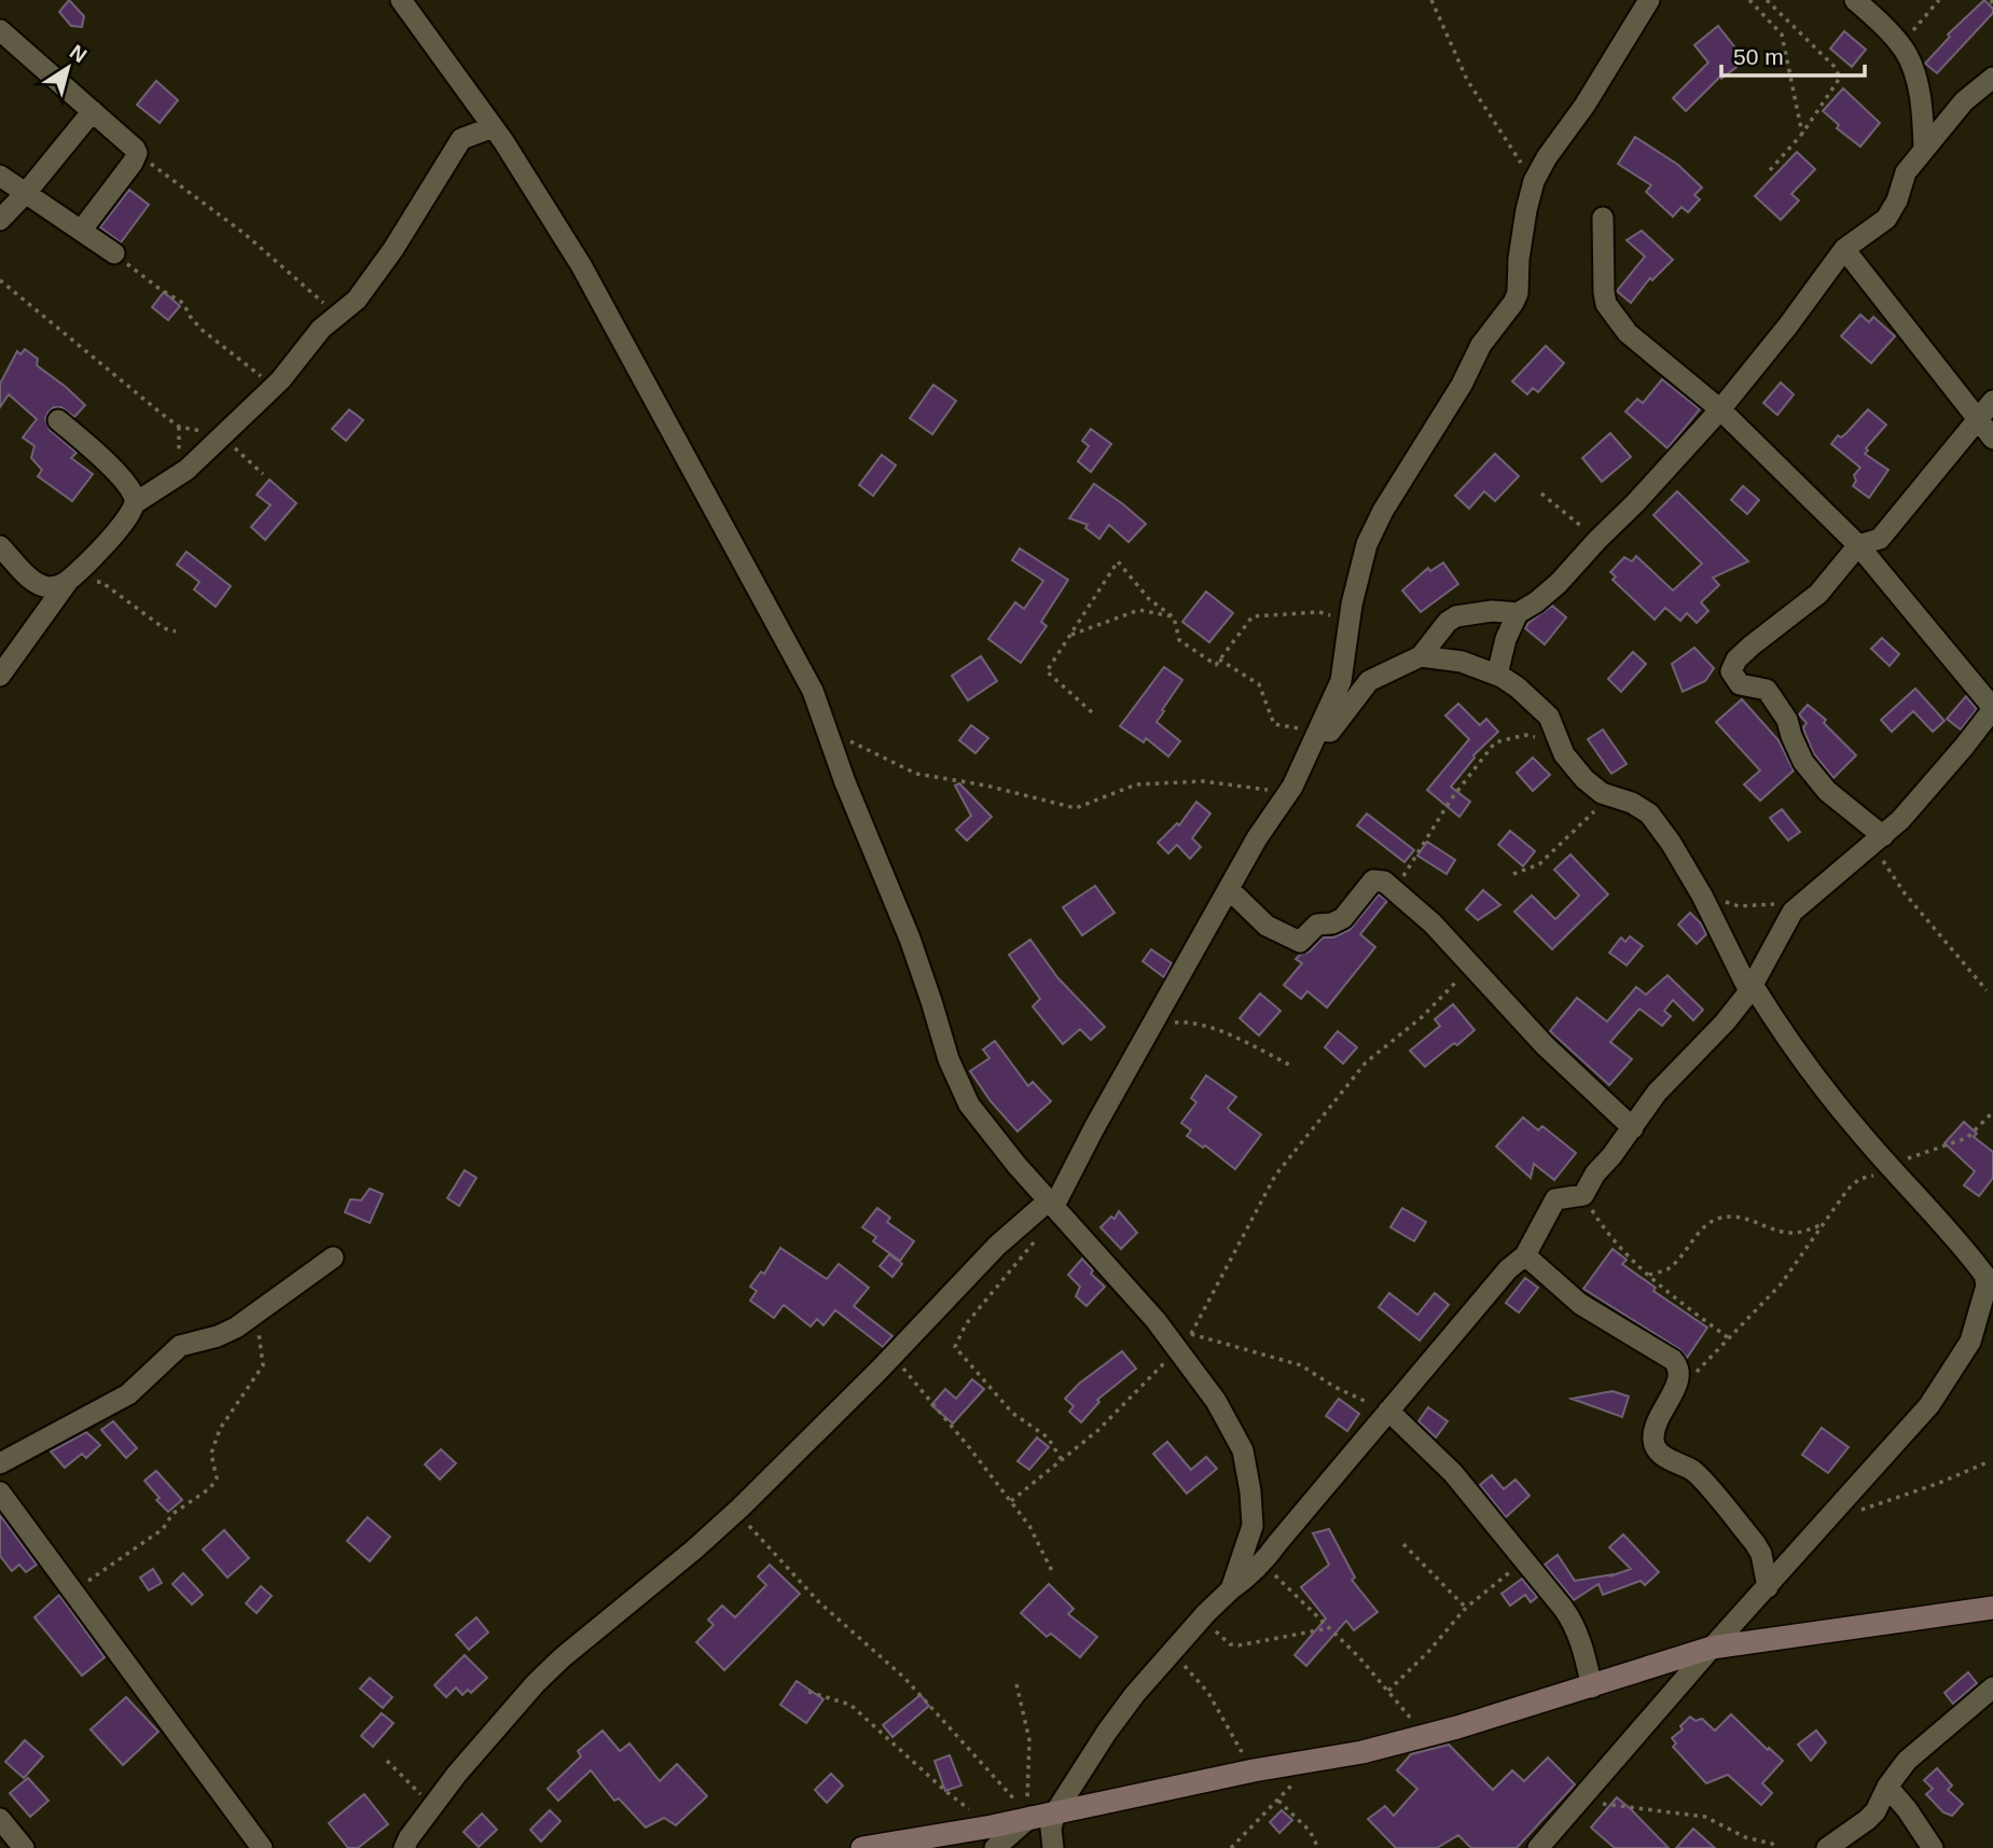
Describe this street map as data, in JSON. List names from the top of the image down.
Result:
{
  "scale_bar": "50 m",
  "north": "top right"
}
